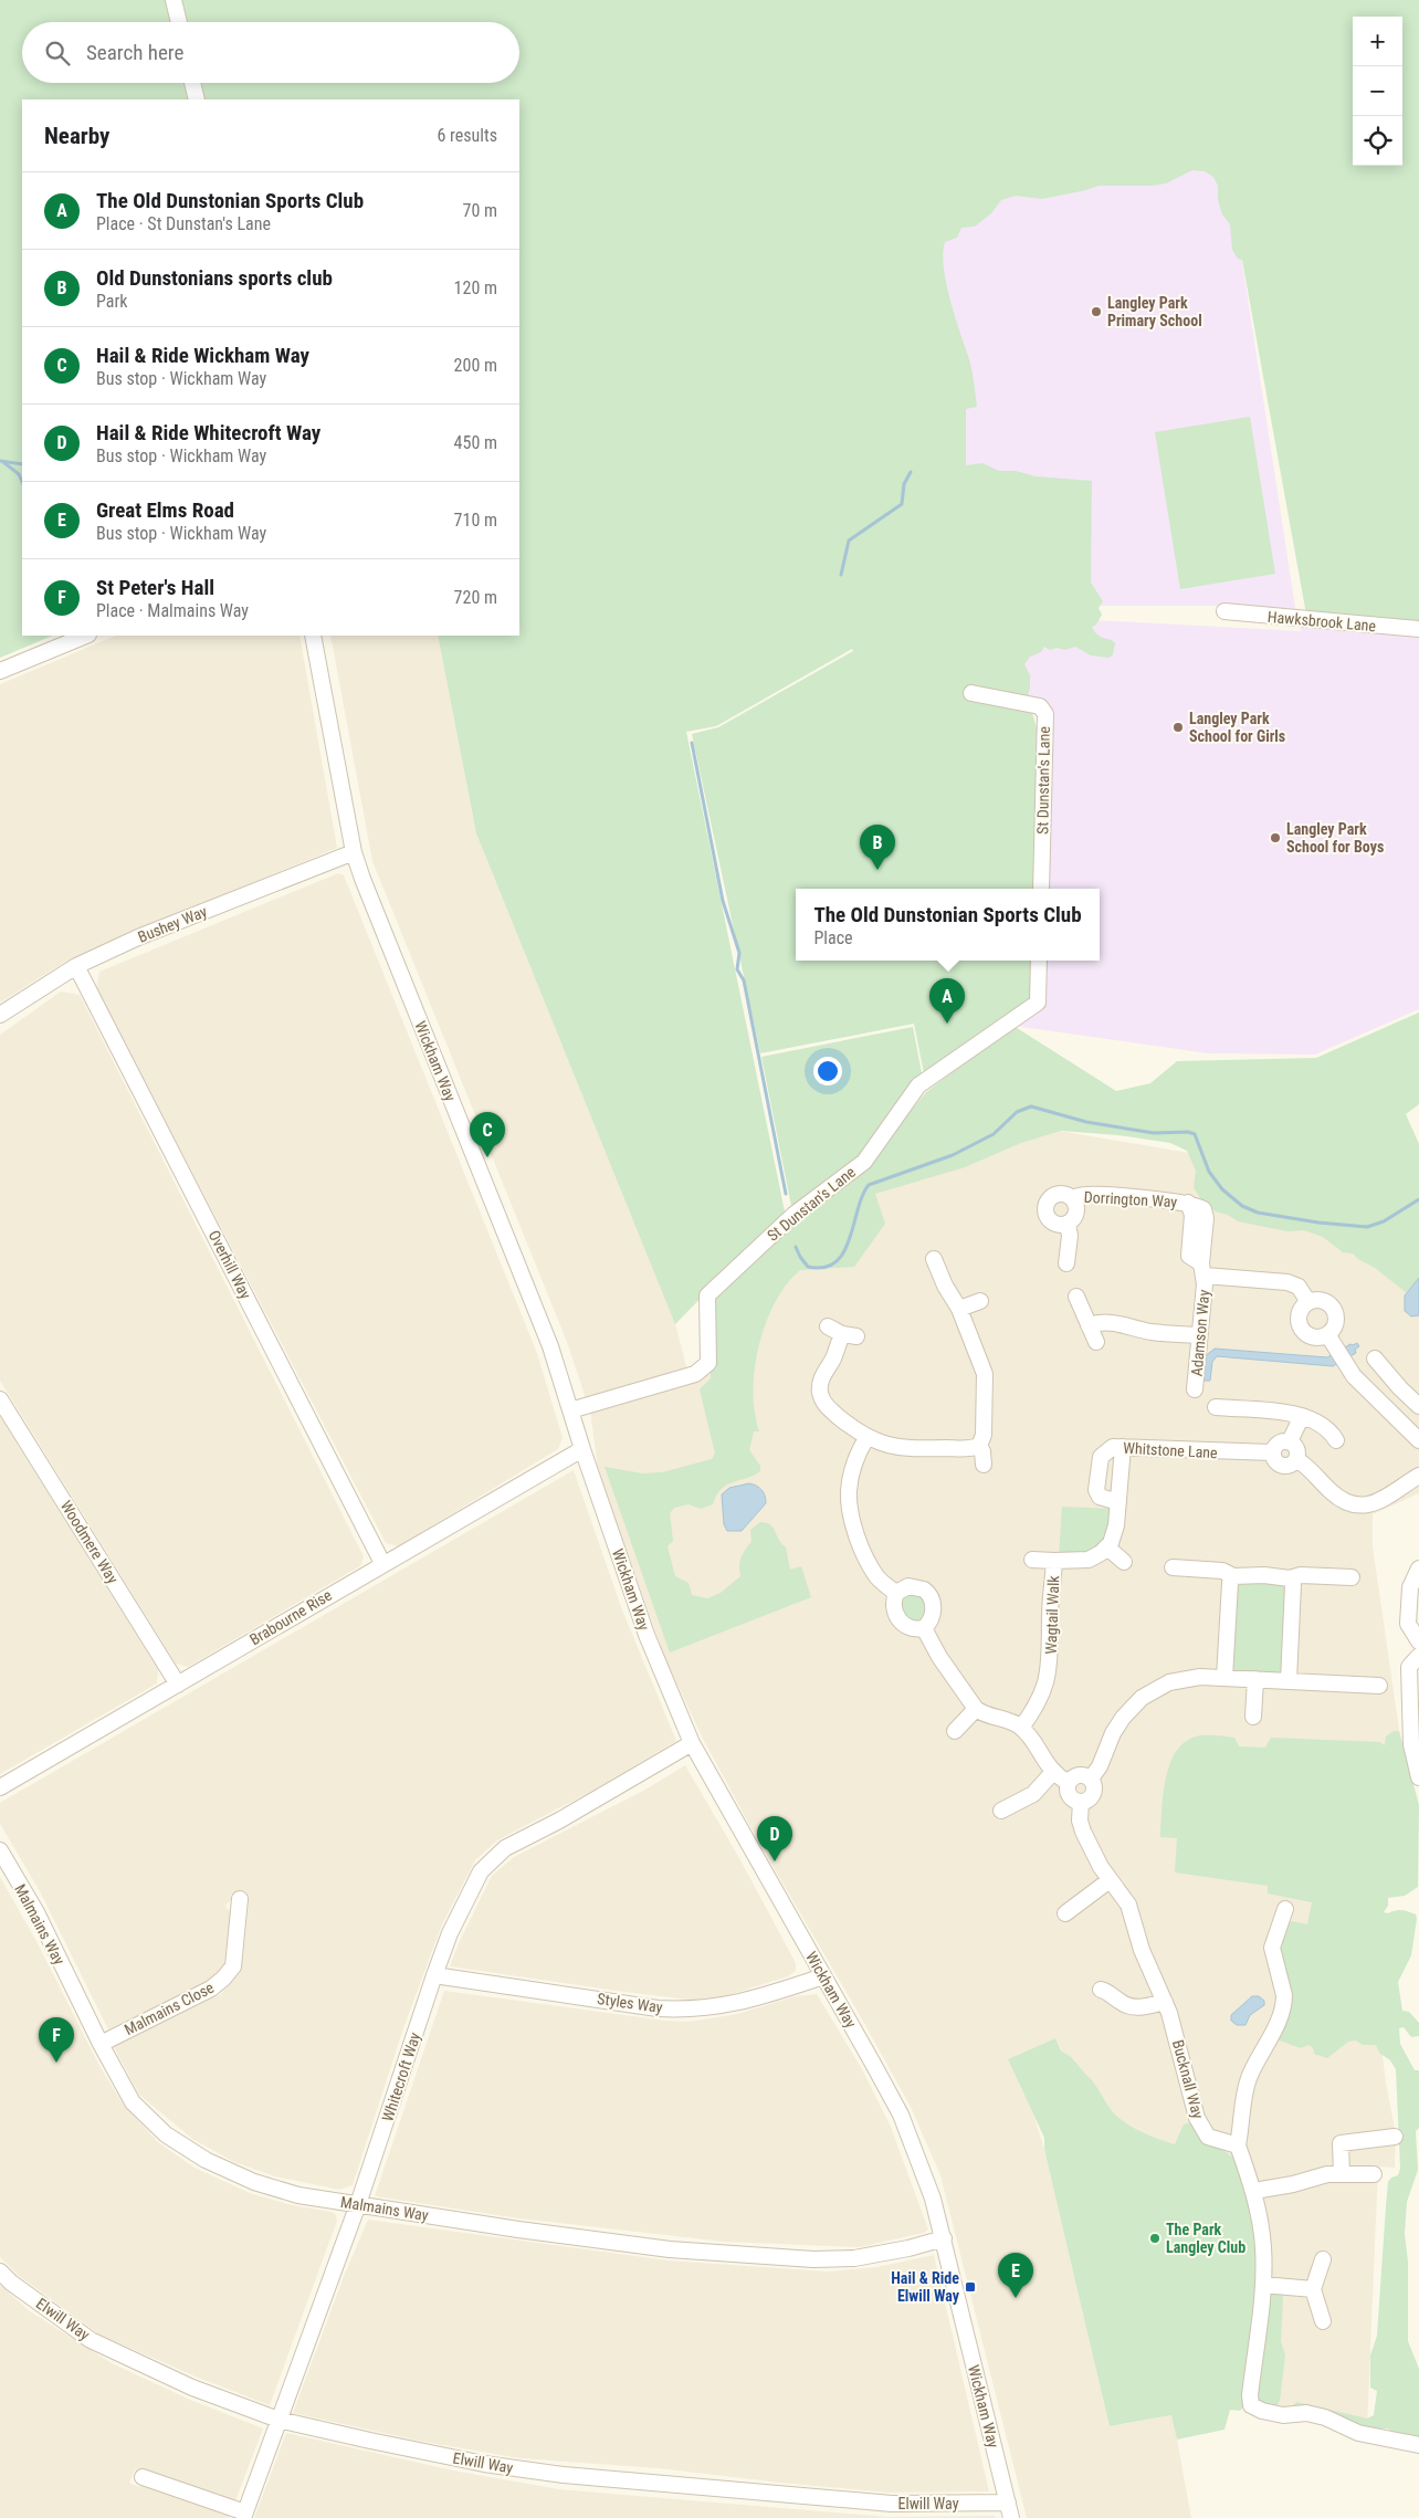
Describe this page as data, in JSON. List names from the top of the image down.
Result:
{
  "streets": {
    "street": [
      "Hawksbrook Lane",
      "St Dunstan's Lane",
      "Bushey Way",
      "Wickham Way",
      "Dorrington Way",
      "Overhill Way",
      "Adamson Way",
      "Whitstone Lane",
      "Woodmere Way",
      "Wagtail Walk",
      "Brabourne Rise",
      "Malmains Way",
      "Styles Way",
      "Malmains Close",
      "Whitecroft Way",
      "Bucknall Way",
      "Elwill Way"
    ]
  },
  "crossings": [
    ["St Dunstan's Lane", "Wickham Way"],
    ["Bushey Way", "Wickham Way"],
    ["Bushey Way", "Overhill Way"],
    ["Wickham Way", "Brabourne Rise"],
    ["Wickham Way", "Malmains Way"],
    ["Wickham Way", "Styles Way"],
    ["Wickham Way", "Whitecroft Way"],
    ["Wickham Way", "Elwill Way"],
    ["Dorrington Way", "Adamson Way"],
    ["Overhill Way", "Brabourne Rise"],
    ["Woodmere Way", "Brabourne Rise"],
    ["Wagtail Walk", "Bucknall Way"],
    ["Malmains Way", "Malmains Close"],
    ["Malmains Way", "Whitecroft Way"],
    ["Styles Way", "Whitecroft Way"],
    ["Whitecroft Way", "Elwill Way"]
  ],
  "places": {
    "other": [
      "Langley Park Primary School",
      "Langley Park School for Girls",
      "Langley Park School for Boys",
      "The Park Langley Club"
    ],
    "transit": ["Hail & Ride Elwill Way"]
  },
  "page": {
    "map_buttons": ["+", "−"],
    "search": "Search here",
    "heading": ["Nearby", "6 results"],
    "list": [
      {
        "mark": "A",
        "name": "The Old Dunstonian Sports Club",
        "note": "Place · St Dunstan's Lane",
        "value": "70 m"
      },
      {
        "mark": "B",
        "name": "Old Dunstonians sports club",
        "note": "Park",
        "value": "120 m"
      },
      {
        "mark": "C",
        "name": "Hail & Ride Wickham Way",
        "note": "Bus stop · Wickham Way",
        "value": "200 m"
      },
      {
        "mark": "D",
        "name": "Hail & Ride Whitecroft Way",
        "note": "Bus stop · Wickham Way",
        "value": "450 m"
      },
      {
        "mark": "E",
        "name": "Great Elms Road",
        "note": "Bus stop · Wickham Way",
        "value": "710 m"
      },
      {
        "mark": "F",
        "name": "St Peter's Hall",
        "note": "Place · Malmains Way",
        "value": "720 m"
      }
    ],
    "pins": [
      "B",
      "A",
      "C",
      "D",
      "F",
      "E"
    ],
    "popup": ["The Old Dunstonian Sports Club", "Place"]
  }
}
